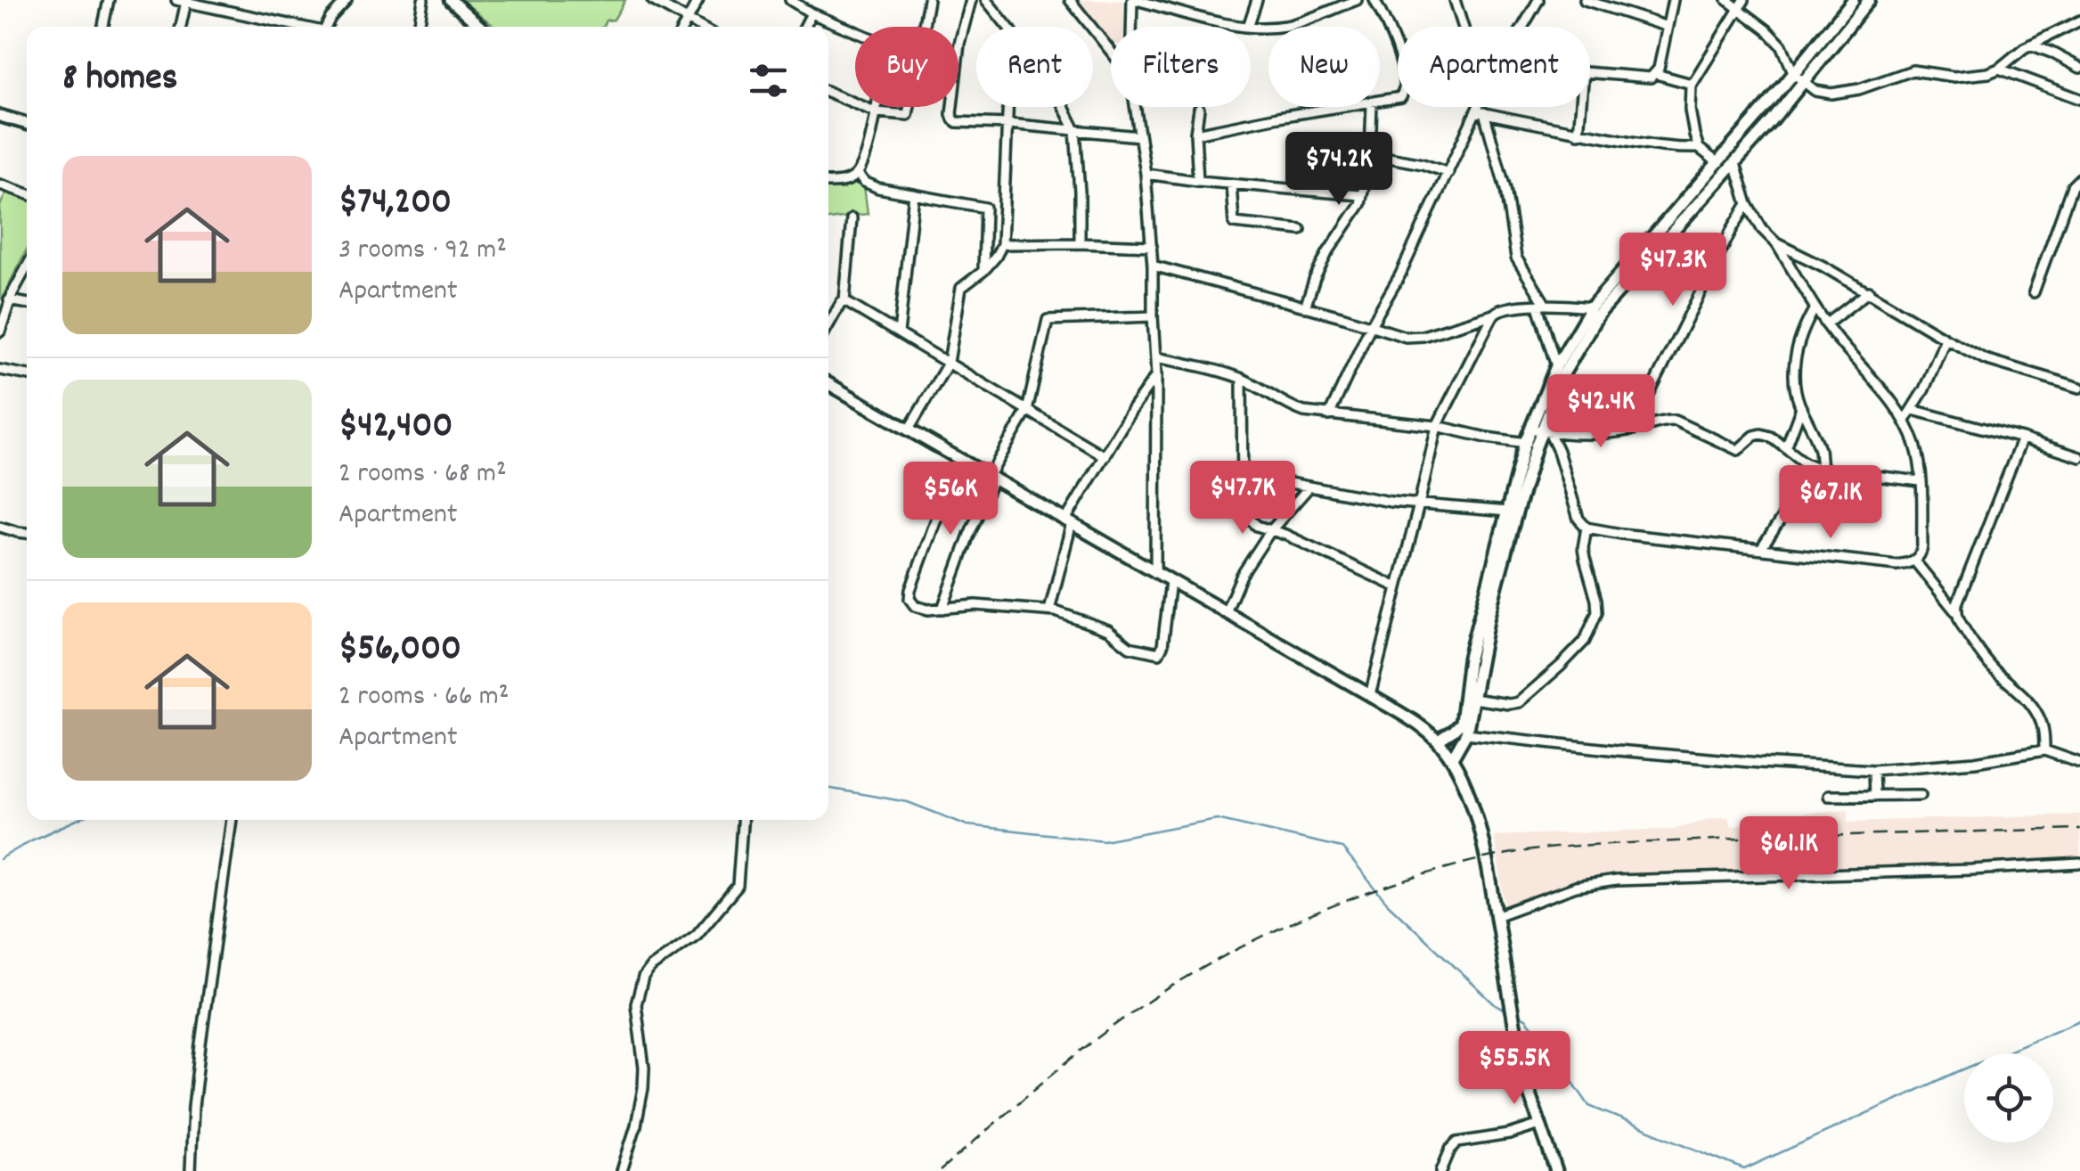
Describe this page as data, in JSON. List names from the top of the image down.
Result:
{
  "page": {
    "chip": [
      "Buy",
      "Rent",
      "Filters",
      "New",
      "Apartment"
    ],
    "heading": "8 homes",
    "price": [
      "$74.2K",
      "$47.3K",
      "$42.4K",
      "$47.7K",
      "$56K",
      "$67.1K",
      "$61.1K",
      "$55.5K"
    ],
    "list": [
      {
        "name": "$74,200",
        "note": "3 rooms · 92 m² · Apartment"
      },
      {
        "name": "$42,400",
        "note": "2 rooms · 68 m² · Apartment"
      },
      {
        "name": "$56,000",
        "note": "2 rooms · 66 m² · Apartment"
      }
    ]
  }
}
